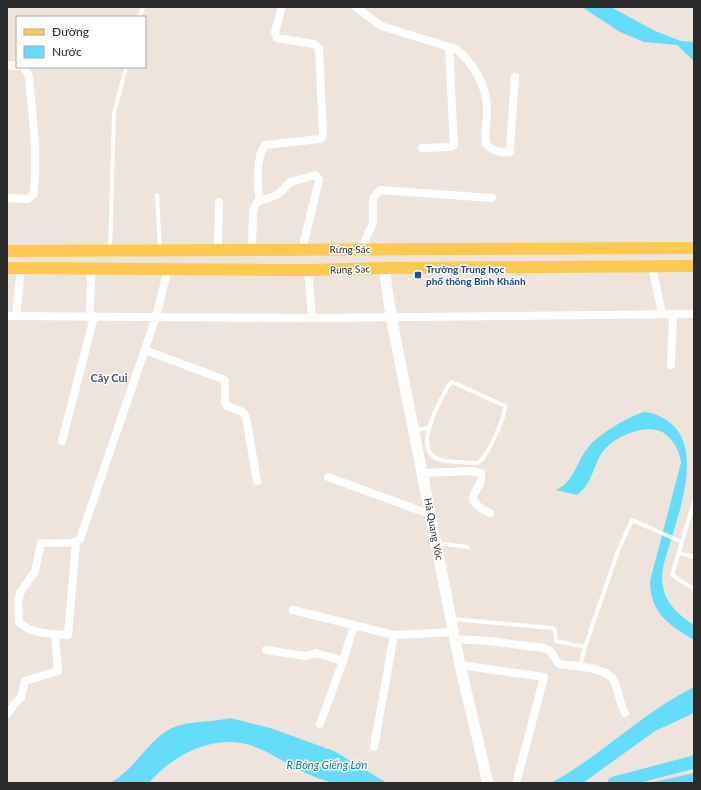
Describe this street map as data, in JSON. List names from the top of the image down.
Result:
{
  "streets": {
    "main road": ["Rừng Sác", "Rung Sac"],
    "street": ["Hà Quang Vóc"]
  },
  "crossings": [
    ["Rung Sac", "Hà Quang Vóc"]
  ],
  "districts": ["Cây Cui"],
  "water": ["R.Bông Giếng Lớn"],
  "places": {
    "transit": ["Trường Trung học phổ thông Bình Khánh"]
  },
  "legend": ["Đường", "Nước"]
}
